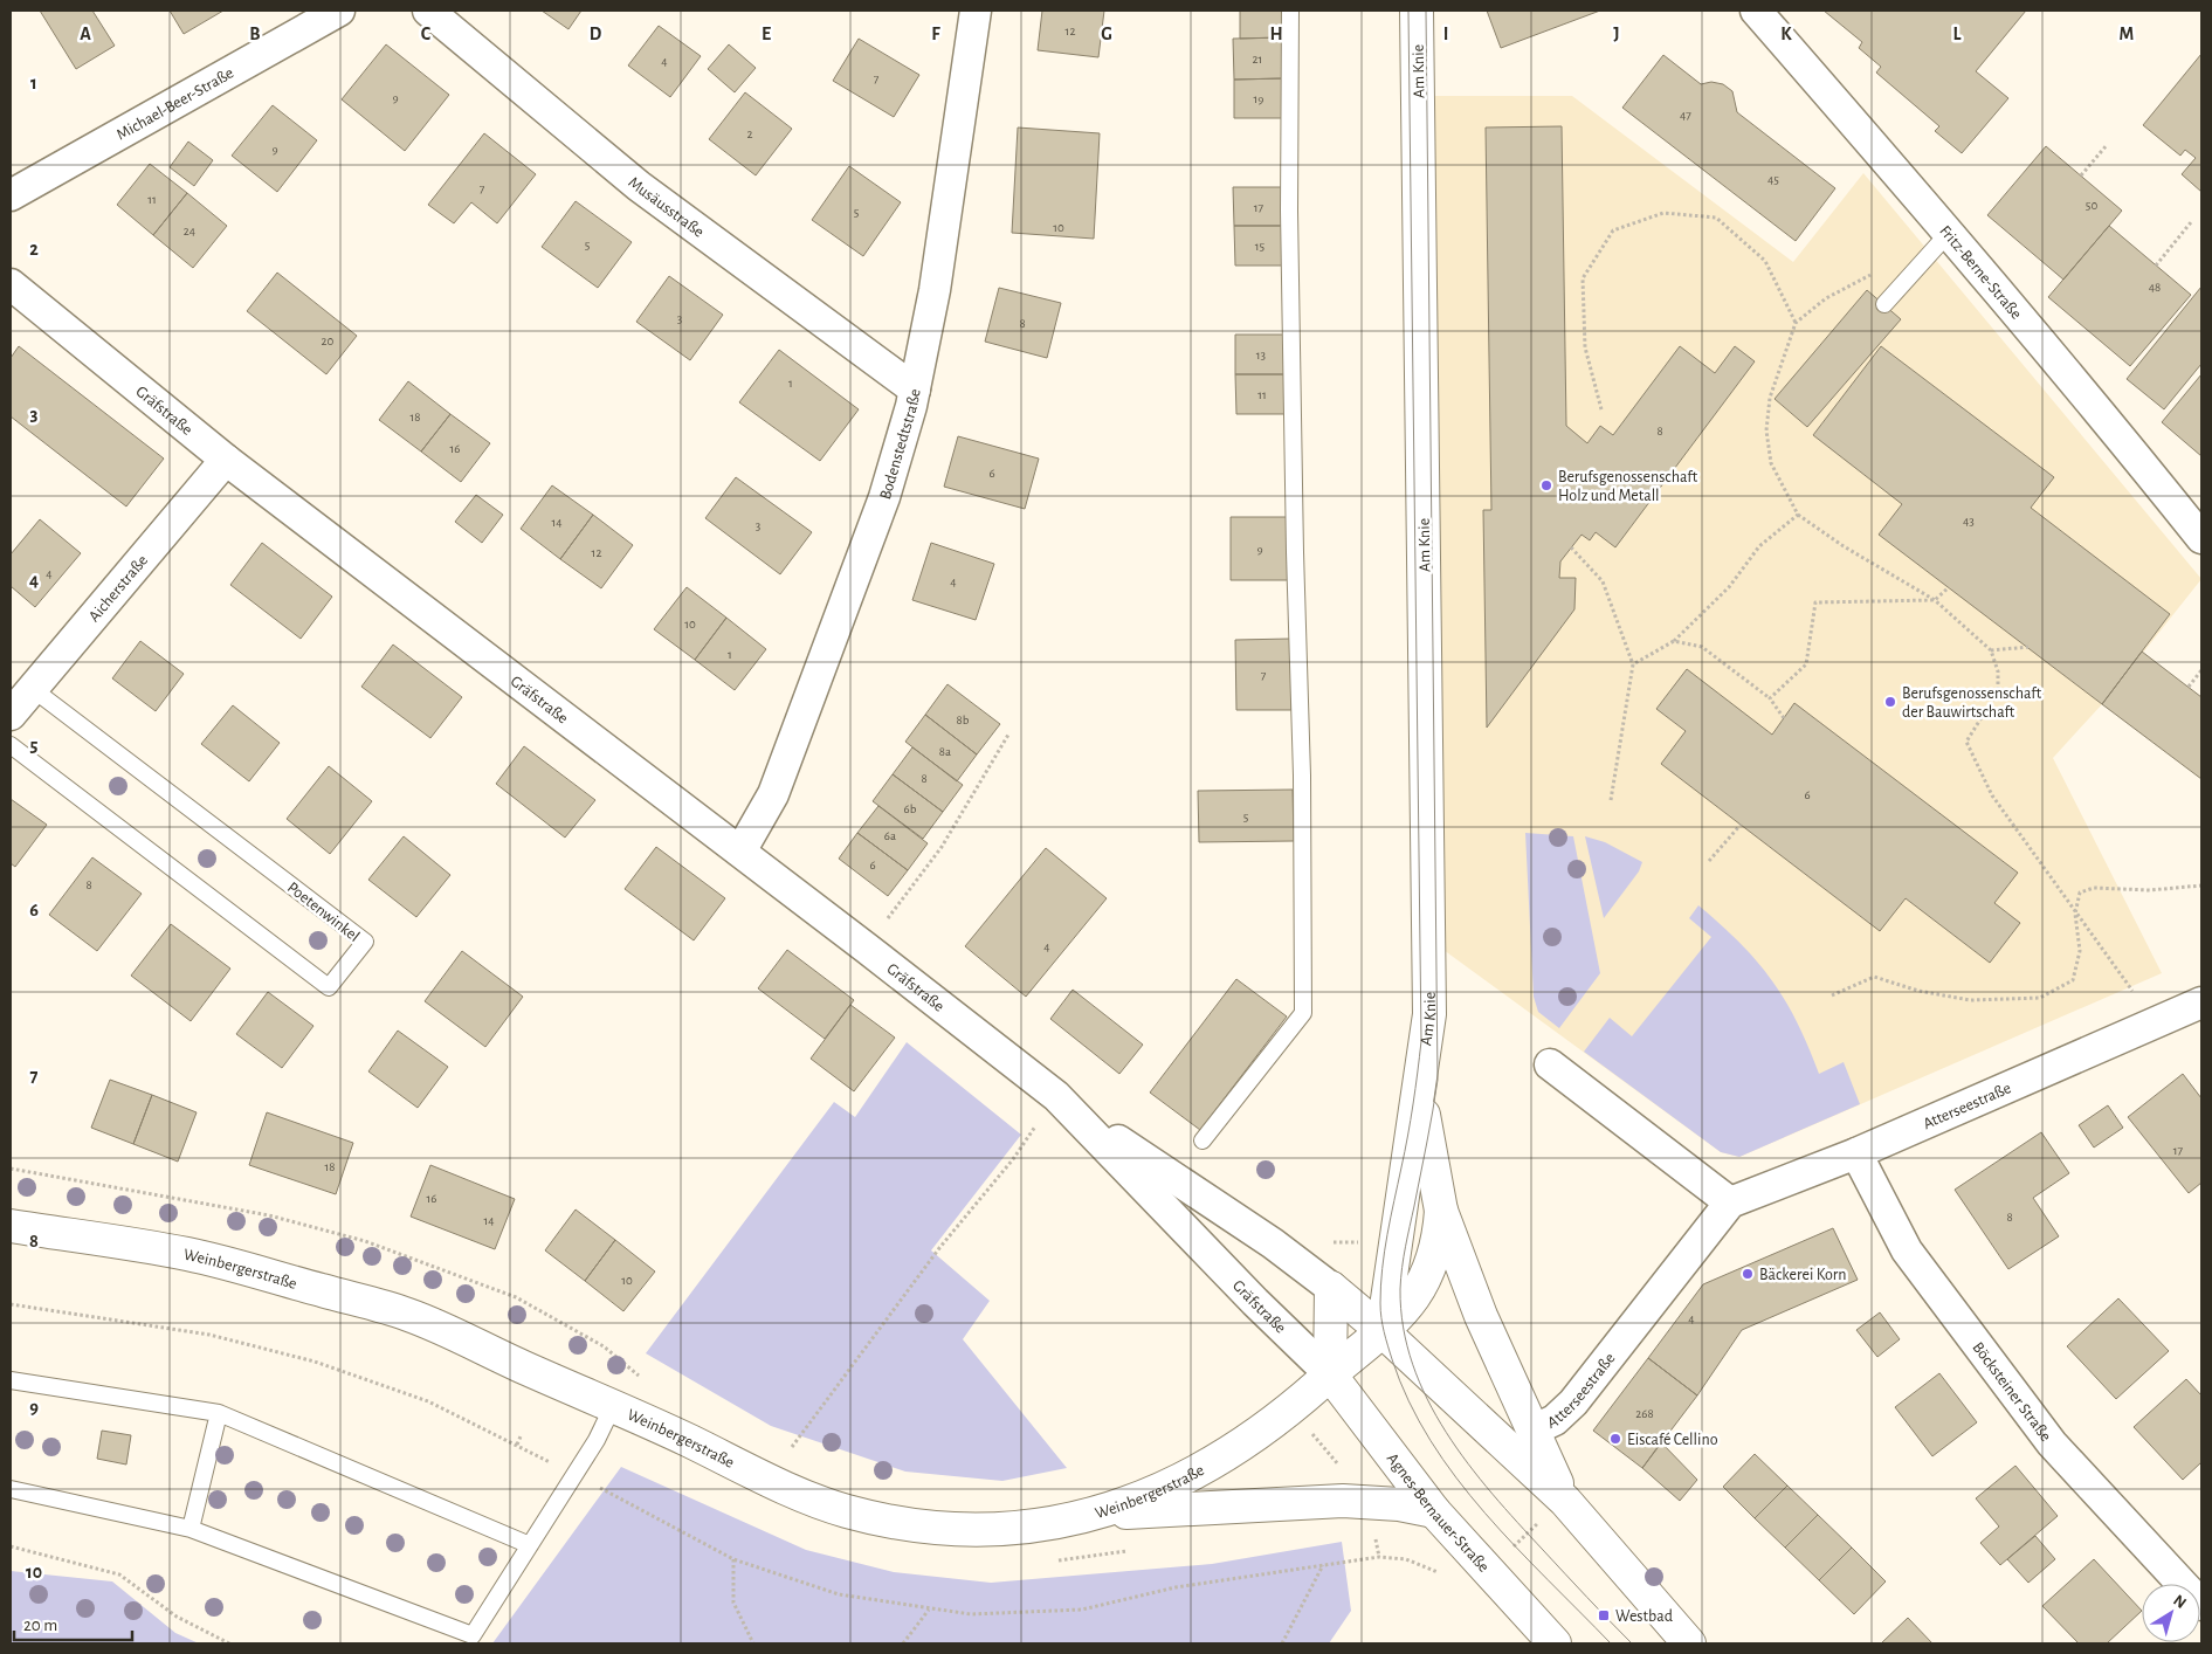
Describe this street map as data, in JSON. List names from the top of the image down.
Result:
{
  "streets": {
    "main road": ["Am Knie", "Weinbergerstraße", "Agnes-Bernauer-Straße"],
    "street": [
      "Michael-Beer-Straße",
      "Musäusstraße",
      "Fritz-Berne-Straße",
      "Gräfstraße",
      "Bodenstedtstraße",
      "Aicherstraße",
      "Atterseestraße",
      "Böcksteiner Straße"
    ],
    "lane": ["Poetenwinkel"]
  },
  "crossings": [
    ["Am Knie", "Atterseestraße"],
    ["Am Knie", "Weinbergerstraße"],
    ["Musäusstraße", "Bodenstedtstraße"],
    ["Gräfstraße", "Bodenstedtstraße"],
    ["Gräfstraße", "Aicherstraße"],
    ["Gräfstraße", "Weinbergerstraße"],
    ["Gräfstraße", "Agnes-Bernauer-Straße"],
    ["Aicherstraße", "Poetenwinkel"],
    ["Atterseestraße", "Böcksteiner Straße"],
    ["Weinbergerstraße", "Agnes-Bernauer-Straße"]
  ],
  "places": {
    "other": [
      "Berufsgenossenschaft Holz und Metall",
      "Berufsgenossenschaft der Bauwirtschaft",
      "Bäckerei Korn",
      "Eiscafé Cellino"
    ],
    "transit": ["Westbad"]
  },
  "house_numbers": [
    "12",
    "21",
    "4",
    "7",
    "9",
    "19",
    "47",
    "2",
    "9",
    "45",
    "7",
    "11",
    "50",
    "17",
    "5",
    "10",
    "24",
    "5",
    "15",
    "48",
    "3",
    "8",
    "20",
    "13",
    "1",
    "11",
    "18",
    "8",
    "16",
    "6",
    "43",
    "14",
    "3",
    "9",
    "12",
    "4",
    "4",
    "10",
    "1",
    "7",
    "8b",
    "8a",
    "8",
    "6",
    "6b",
    "5",
    "6a",
    "6",
    "8",
    "4",
    "17",
    "18",
    "16",
    "8",
    "14",
    "10",
    "4",
    "268"
  ],
  "scale_bar": "20 m",
  "north": "top right",
  "grid": {
    "columns": [
      "A",
      "B",
      "C",
      "D",
      "E",
      "F",
      "G",
      "H",
      "I",
      "J",
      "K",
      "L",
      "M"
    ],
    "rows": [
      "1",
      "2",
      "3",
      "4",
      "5",
      "6",
      "7",
      "8",
      "9",
      "10"
    ]
  }
}
